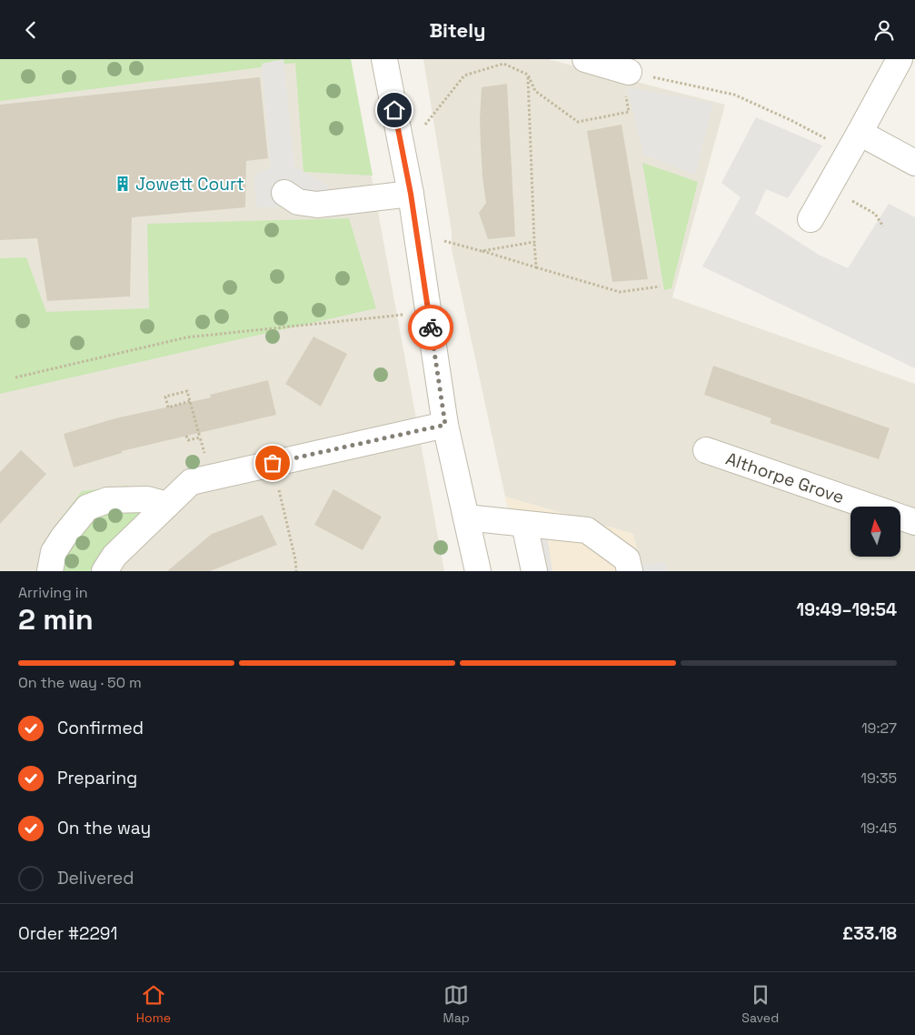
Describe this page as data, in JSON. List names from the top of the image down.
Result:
{
  "streets": {
    "street": ["Althorpe Grove"]
  },
  "places": {
    "building": ["Jowett Court"]
  },
  "north": "top",
  "page": {
    "header": "Bitely",
    "heading": ["2 min", "Arriving in", "19:49–19:54"],
    "panel": ["Order #2291", "£33.18"],
    "bar": "On the way · 50 m",
    "list": [
      ["Confirmed", "19:27"],
      ["Preparing", "19:35"],
      ["On the way", "19:45"],
      "Delivered"
    ],
    "tabs": ["Home", "Map", "Saved"]
  }
}
